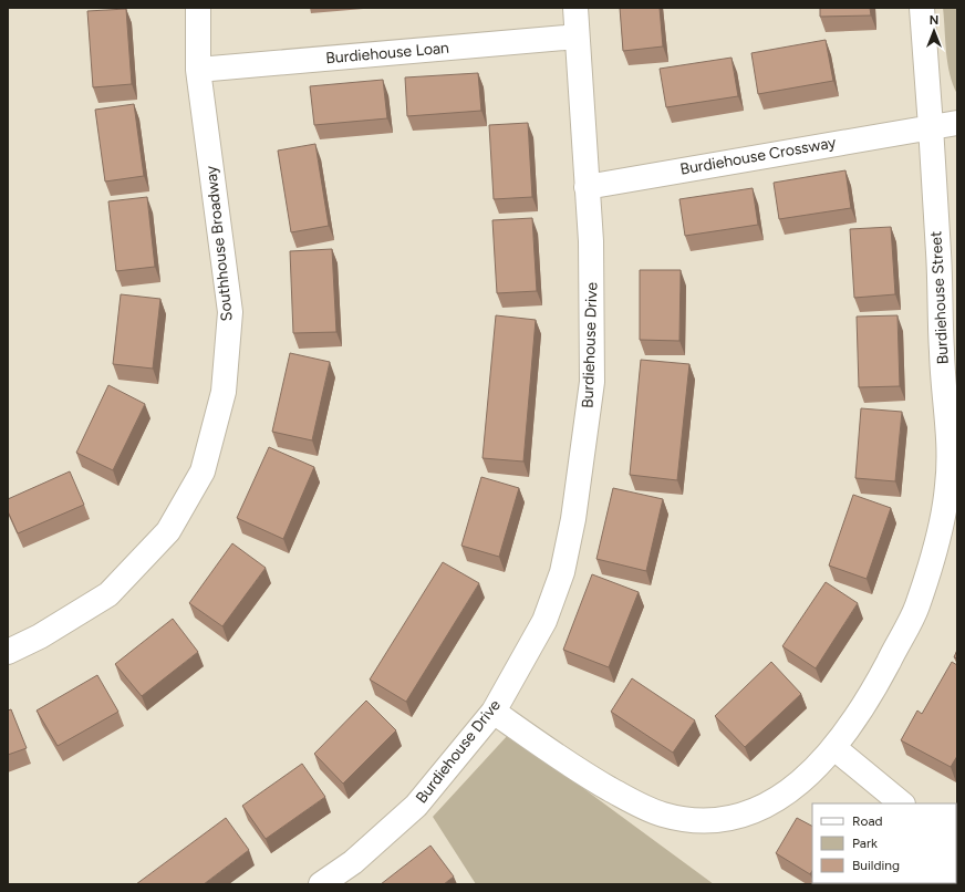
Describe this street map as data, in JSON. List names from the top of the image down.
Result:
{
  "streets": {
    "street": [
      "Burdiehouse Loan",
      "Burdiehouse Crossway",
      "Southhouse Broadway",
      "Burdiehouse Street",
      "Burdiehouse Drive"
    ]
  },
  "crossings": [
    ["Burdiehouse Loan", "Southhouse Broadway"],
    ["Burdiehouse Loan", "Burdiehouse Drive"],
    ["Burdiehouse Crossway", "Burdiehouse Street"],
    ["Burdiehouse Crossway", "Burdiehouse Drive"],
    ["Burdiehouse Street", "Burdiehouse Drive"]
  ],
  "legend": ["Road", "Park", "Building"],
  "north": "top"
}
